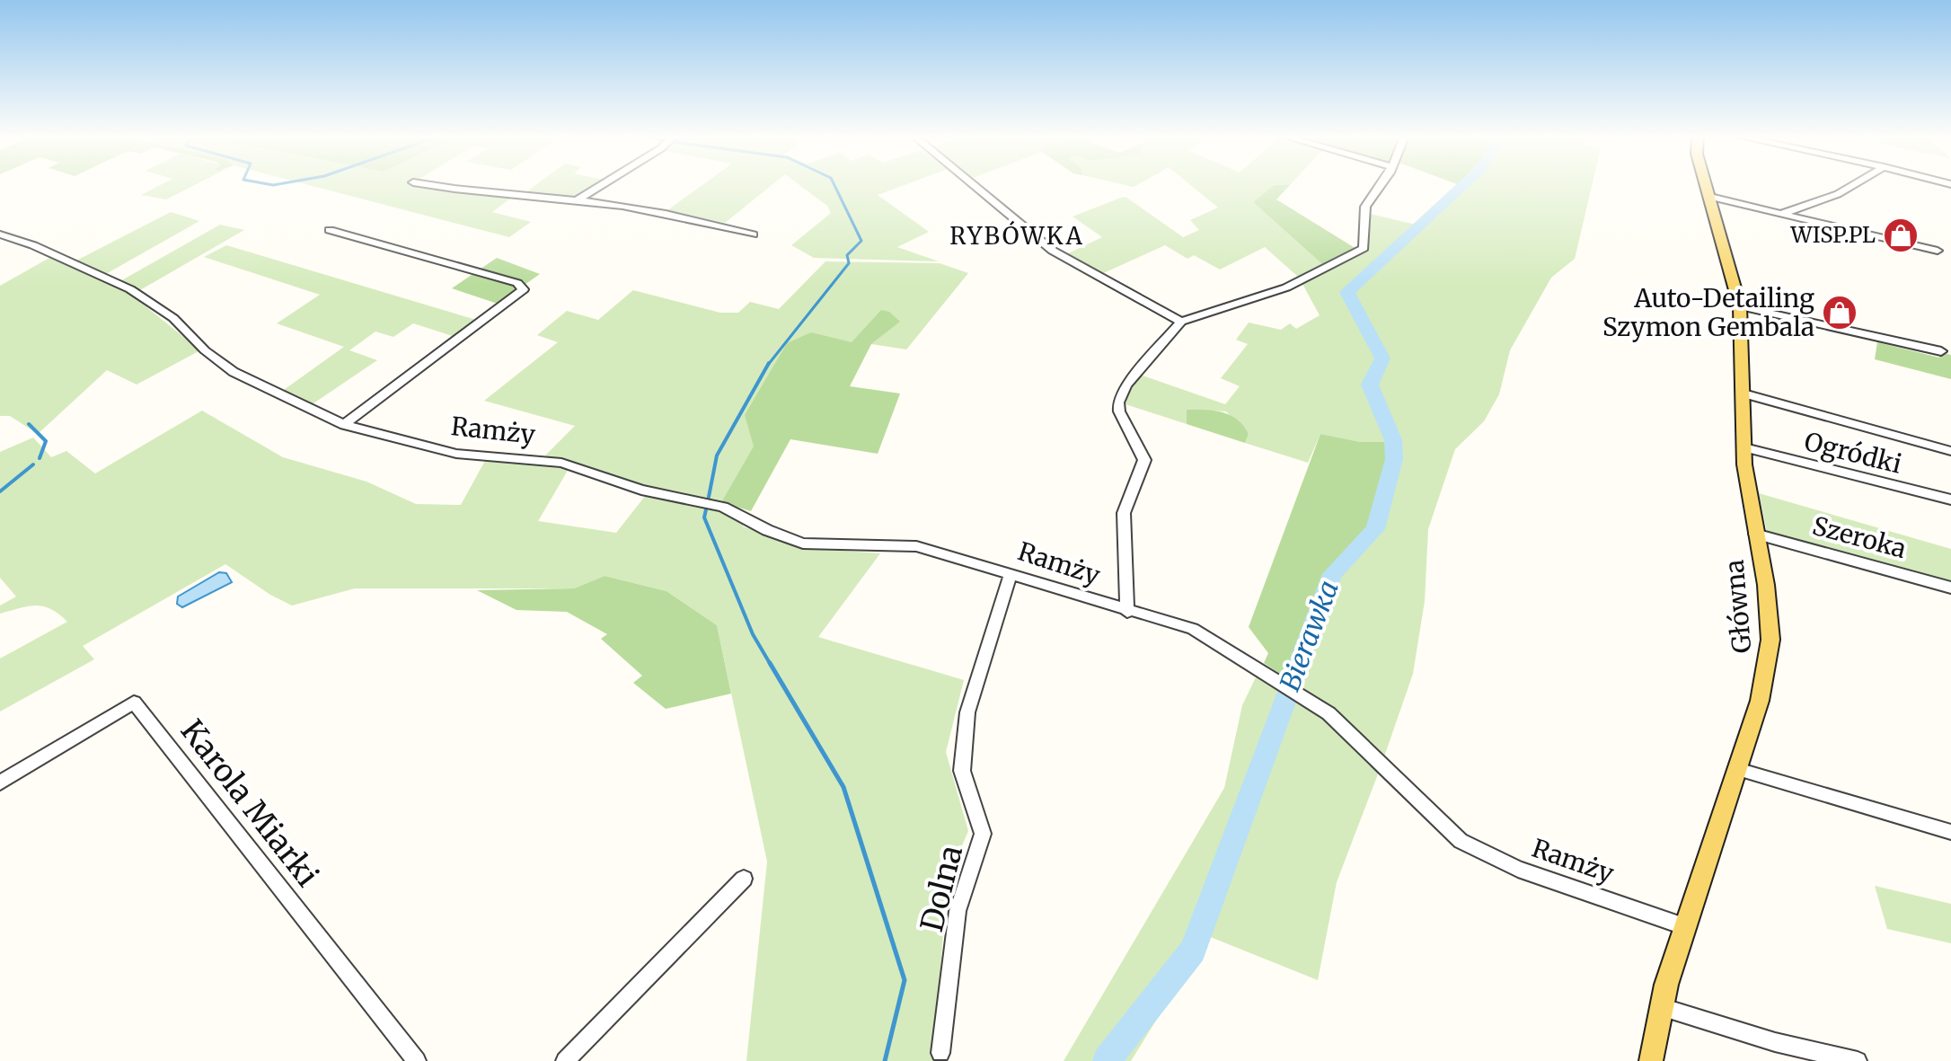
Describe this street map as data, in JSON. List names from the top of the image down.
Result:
{
  "streets": {
    "main road": ["Główna"],
    "street": [
      "Ramży",
      "Ogródki",
      "Szeroka",
      "Karola Miarki",
      "Dolna"
    ]
  },
  "crossings": [
    ["Ramży", "Główna"],
    ["Ramży", "Dolna"],
    ["Ogródki", "Główna"],
    ["Szeroka", "Główna"]
  ],
  "districts": ["RYBÓWKA"],
  "water": ["Bierawka"],
  "places": {
    "shop": ["WISP.PL", "Auto-Detailing Szymon Gembala"]
  }
}
